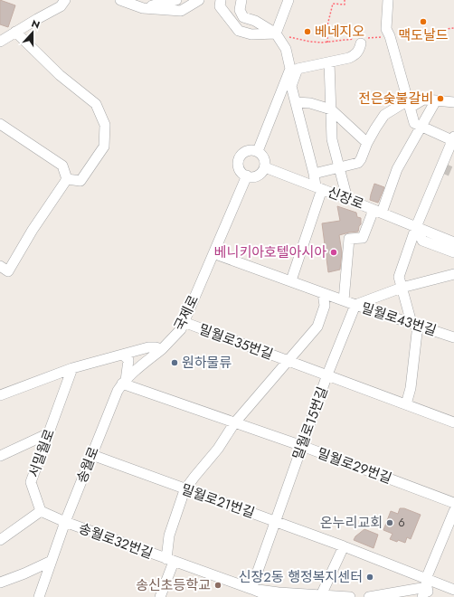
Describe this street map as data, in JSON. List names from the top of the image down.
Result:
{
  "streets": {
    "street": [
      "신장로",
      "국제로",
      "밀월로43번길",
      "밀월로35번길",
      "밀월로15번길",
      "서밀월로",
      "송월로",
      "밀월로29번길",
      "밀월로21번길",
      "송월로32번길"
    ]
  },
  "crossings": [
    ["신장로", "국제로"],
    ["신장로", "밀월로43번길"],
    ["국제로", "밀월로43번길"],
    ["국제로", "밀월로35번길"],
    ["국제로", "송월로"],
    ["밀월로43번길", "밀월로15번길"],
    ["밀월로35번길", "밀월로15번길"],
    ["밀월로35번길", "밀월로29번길"],
    ["밀월로15번길", "밀월로29번길"],
    ["밀월로15번길", "밀월로21번길"],
    ["밀월로15번길", "송월로32번길"],
    ["서밀월로", "송월로32번길"],
    ["송월로", "밀월로29번길"],
    ["송월로", "밀월로21번길"],
    ["송월로", "송월로32번길"],
    ["밀월로21번길", "송월로32번길"]
  ],
  "places": [
    "맥도날드",
    "베네지오",
    "전은숮불갈비",
    "베니키아호텔아시아",
    "원하물류",
    "온누리교회",
    "신장2동 행정복지센터",
    "송신초등학교"
  ],
  "house_numbers": ["6"],
  "north": "top"
}
